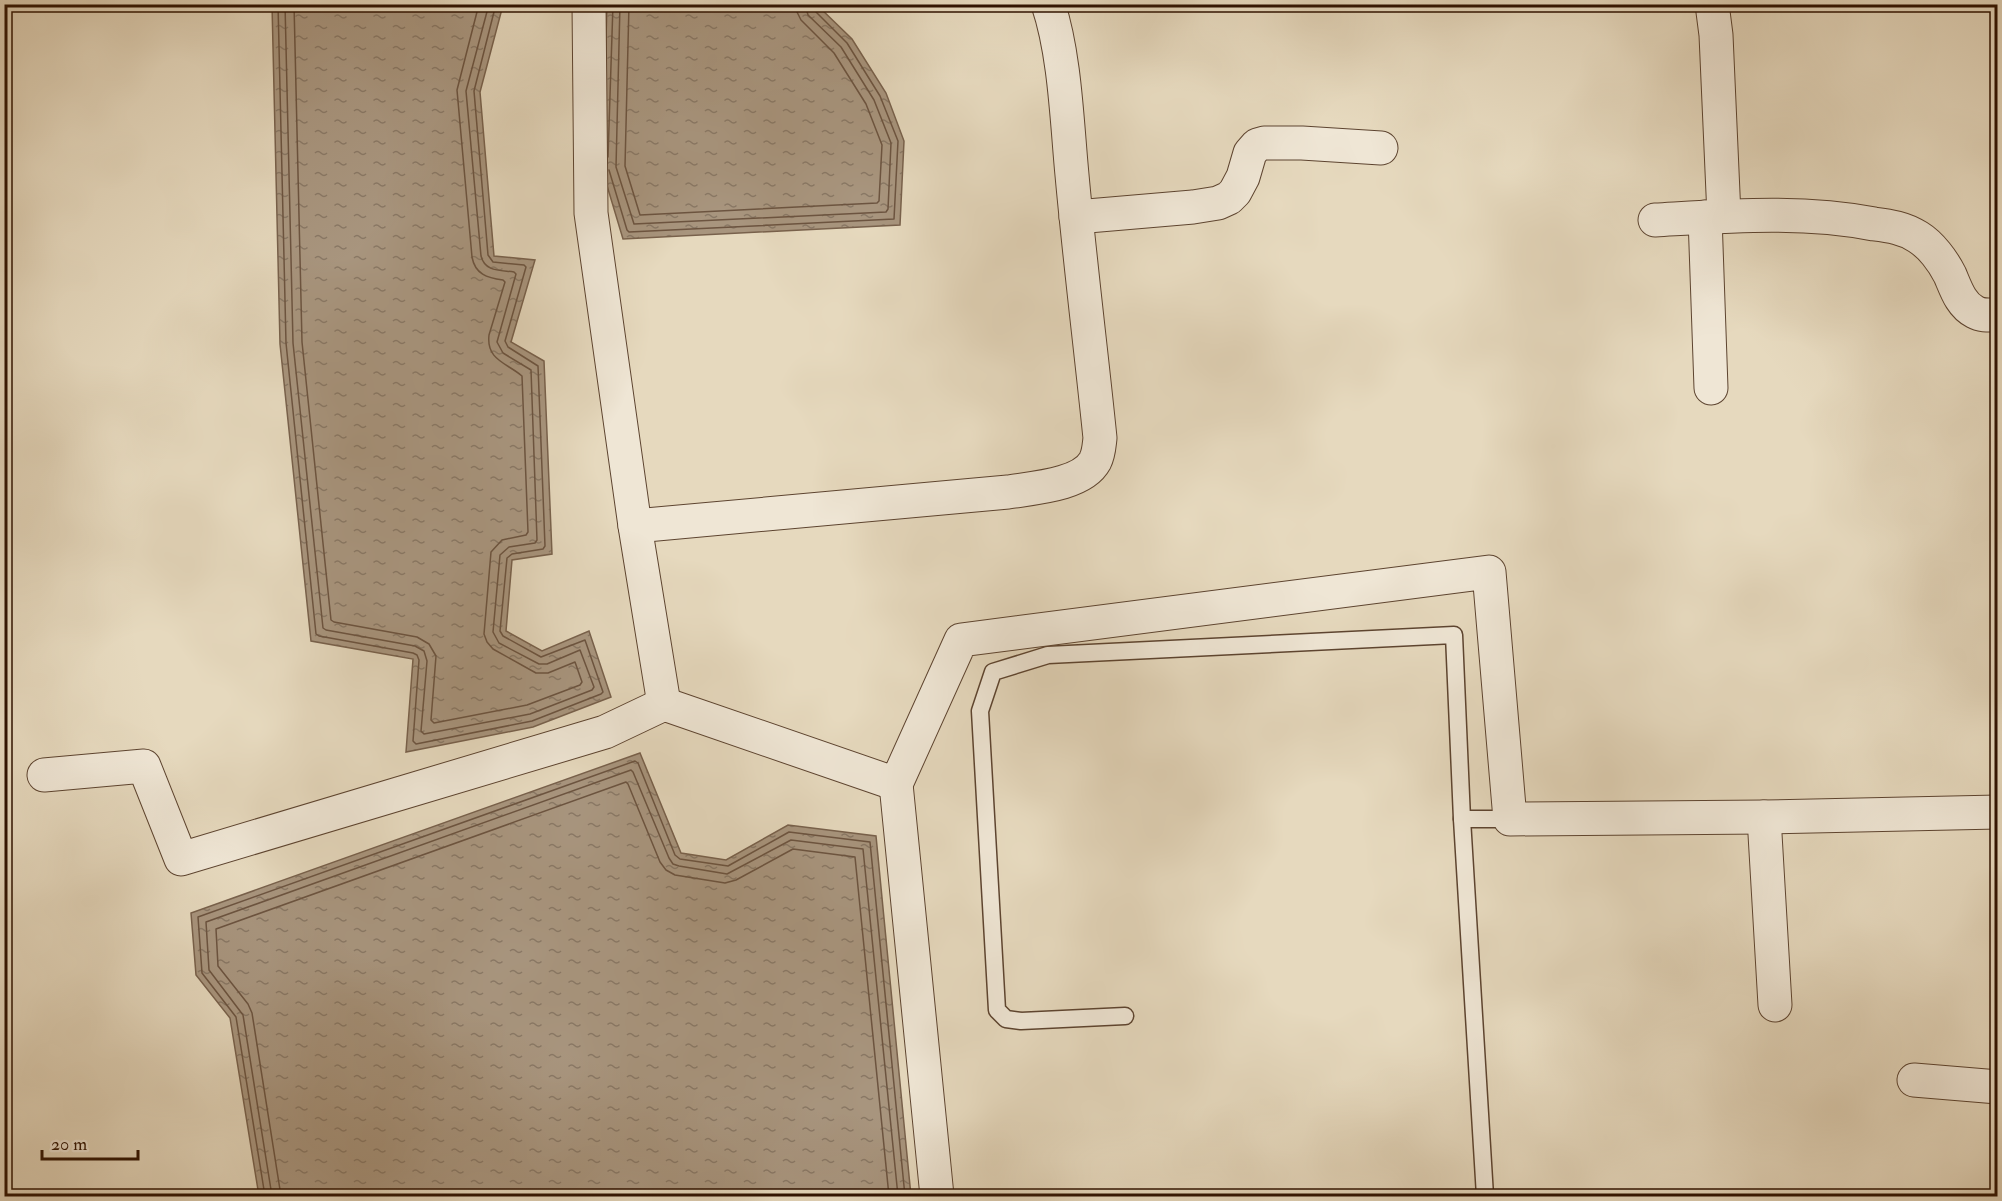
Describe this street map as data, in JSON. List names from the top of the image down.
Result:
{
  "scale_bar": "20 m"
}
